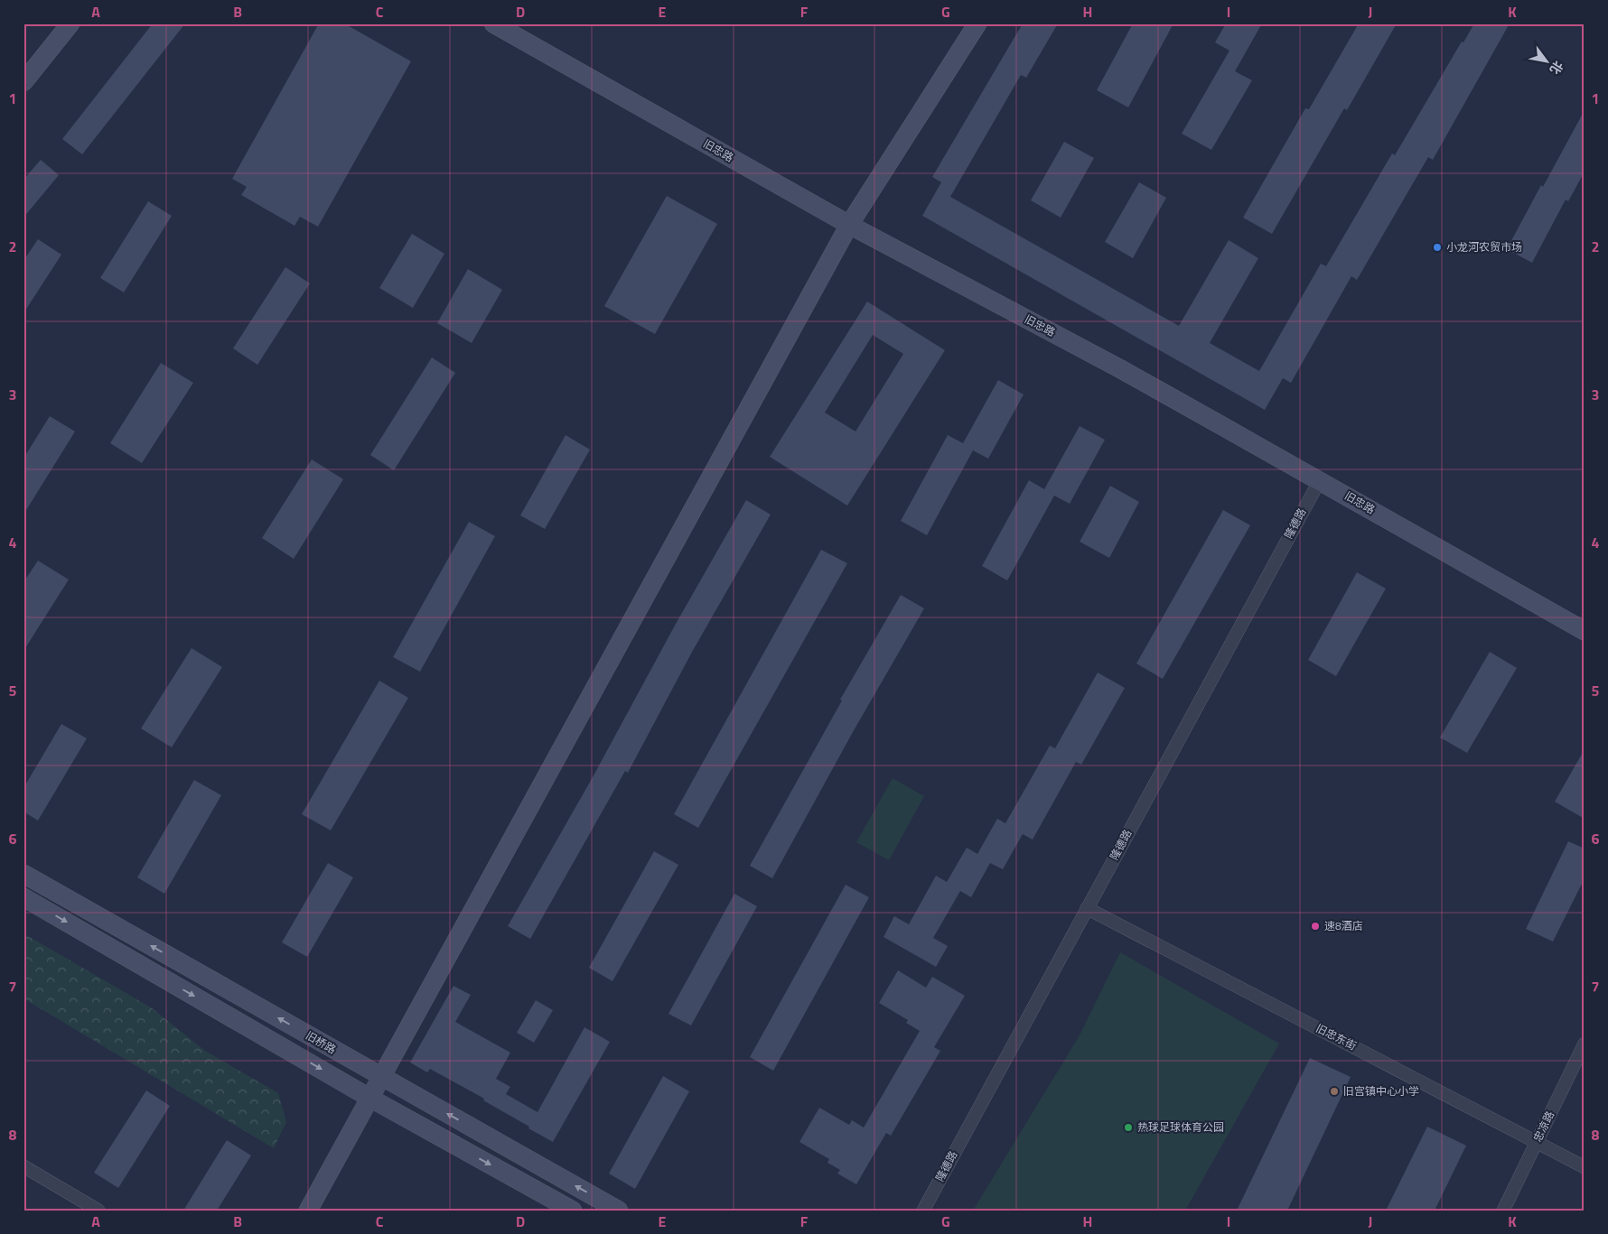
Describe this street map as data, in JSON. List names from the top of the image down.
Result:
{
  "streets": {
    "street": [
      "旧忠路",
      "隆德路",
      "旧忠东街",
      "旧桥路",
      "忠凉路"
    ]
  },
  "crossings": [
    ["旧忠路", "隆德路"],
    ["隆德路", "旧忠东街"],
    ["旧忠东街", "忠凉路"]
  ],
  "places": [
    "小龙河农贸市场",
    "速8酒店",
    "旧宫镇中心小学",
    "热球足球体育公园"
  ],
  "north": "bottom right",
  "grid": {
    "columns": [
      "A",
      "B",
      "C",
      "D",
      "E",
      "F",
      "G",
      "H",
      "I",
      "J",
      "K"
    ],
    "rows": [
      "1",
      "2",
      "3",
      "4",
      "5",
      "6",
      "7",
      "8"
    ]
  }
}
